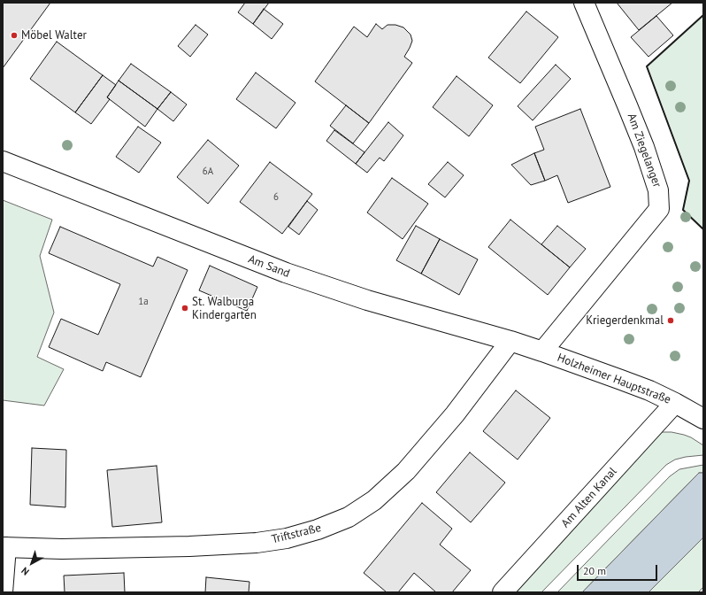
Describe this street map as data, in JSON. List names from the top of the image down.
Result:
{
  "streets": {
    "street": [
      "Am Ziegelanger",
      "Am Sand",
      "Holzheimer Hauptstraße",
      "Am Alten Kanal",
      "Triftstraße"
    ]
  },
  "crossings": [
    ["Am Ziegelanger", "Am Sand"],
    ["Am Ziegelanger", "Holzheimer Hauptstraße"],
    ["Am Sand", "Holzheimer Hauptstraße"],
    ["Am Sand", "Triftstraße"],
    ["Holzheimer Hauptstraße", "Am Alten Kanal"]
  ],
  "places": ["Möbel Walter", "St. Walburga Kindergarten", "Kriegerdenkmal"],
  "house_numbers": ["6A", "6", "1a"],
  "scale_bar": "20 m",
  "north": "bottom left"
}
